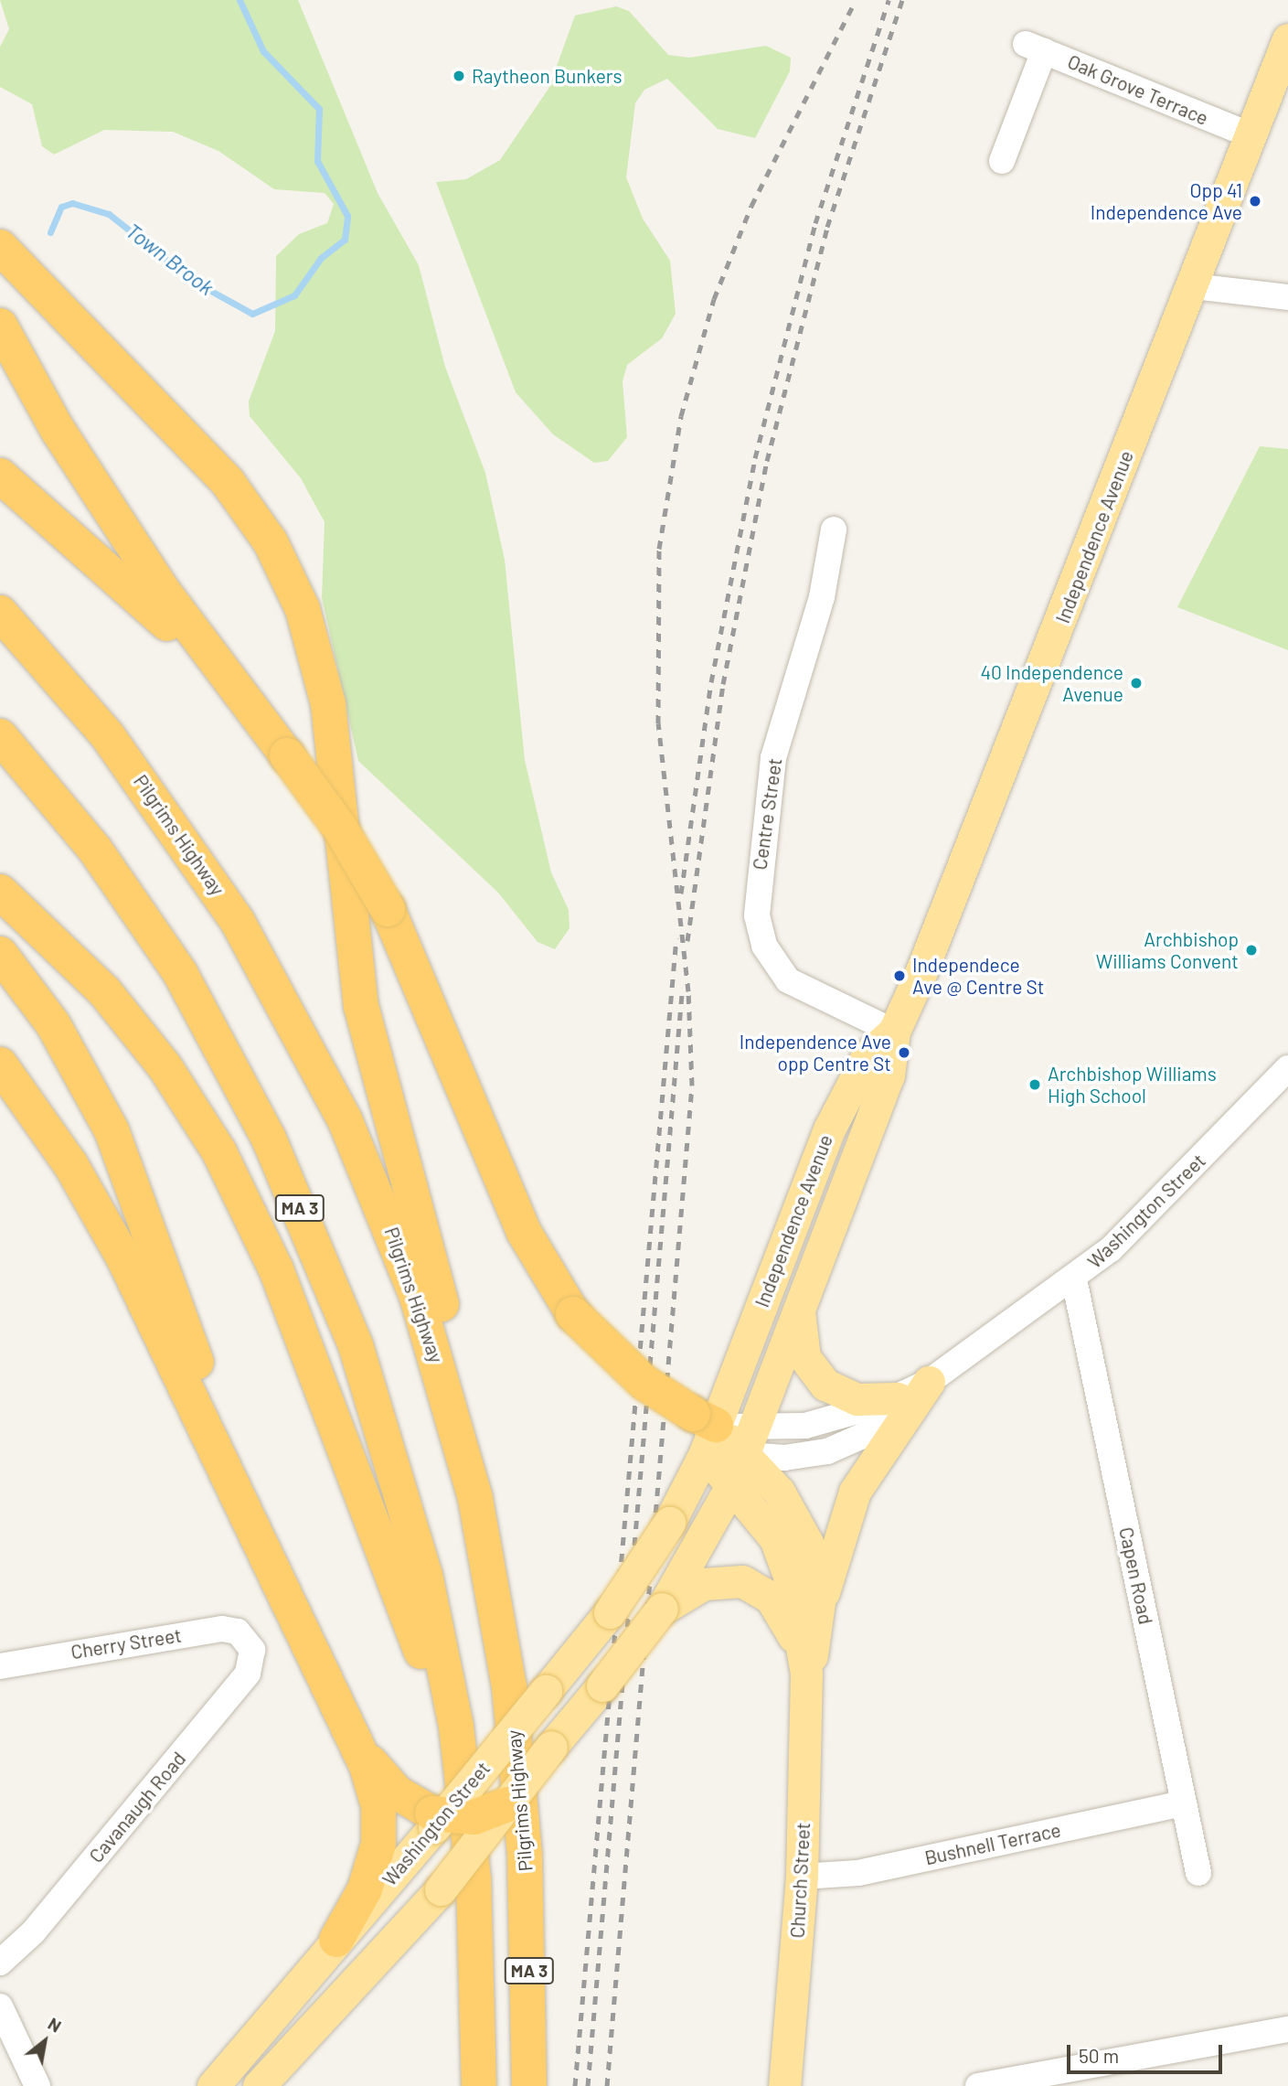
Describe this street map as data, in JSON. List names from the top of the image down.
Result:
{
  "streets": {
    "highway": ["Pilgrims Highway", "MA 3"],
    "main road": ["Independence Avenue", "Washington Street", "Church Street"],
    "street": [
      "Oak Grove Terrace",
      "Centre Street",
      "Capen Road",
      "Cherry Street",
      "Cavanaugh Road",
      "Bushnell Terrace"
    ]
  },
  "crossings": [
    ["Oak Grove Terrace", "Independence Avenue"],
    ["Independence Avenue", "Centre Street"],
    ["Independence Avenue", "Washington Street"],
    ["Independence Avenue", "Church Street"],
    ["Washington Street", "Capen Road"],
    ["Washington Street", "Church Street"],
    ["Capen Road", "Bushnell Terrace"],
    ["Cherry Street", "Cavanaugh Road"],
    ["Bushnell Terrace", "Church Street"]
  ],
  "water": ["Town Brook"],
  "places": [
    "Raytheon Bunkers",
    "Opp 41 Independence Ave",
    "40 Independence Avenue",
    "Archbishop Williams Convent",
    "Independece Ave @ Centre St",
    "Independence Ave opp Centre St",
    "Archbishop Williams High School"
  ],
  "scale_bar": "50 m",
  "north": "top right"
}
